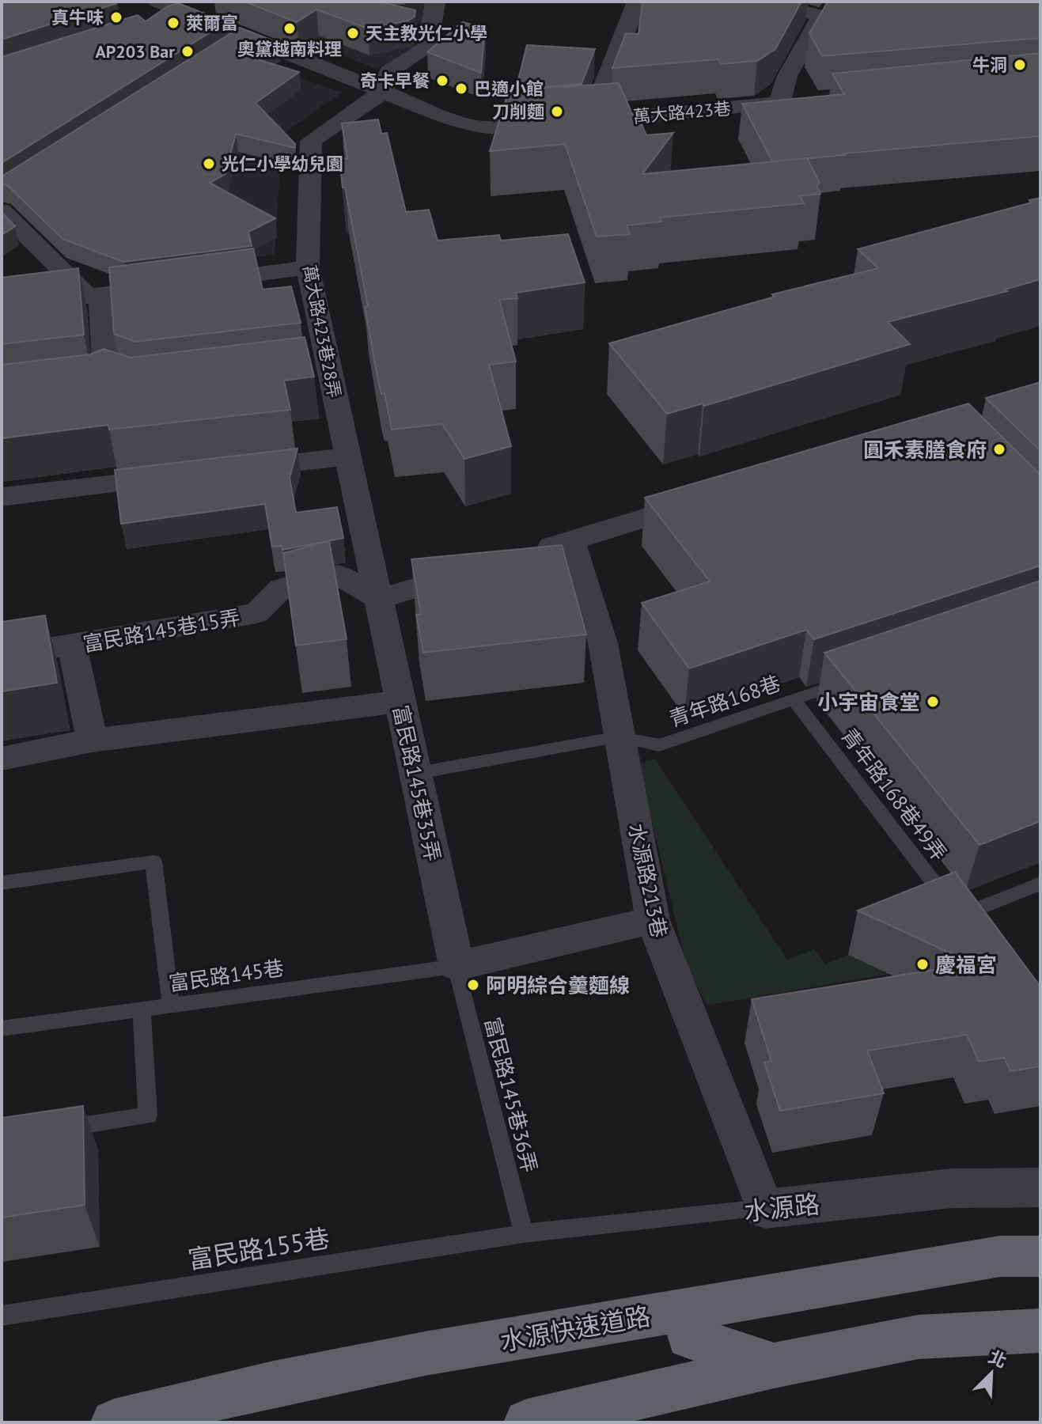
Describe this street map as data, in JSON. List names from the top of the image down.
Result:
{
  "streets": {
    "highway": ["水源快速道路"],
    "street": [
      "萬大路423巷",
      "萬大路423巷28弄",
      "富民路145巷15弄",
      "富民路145巷35弄",
      "水源路213巷",
      "水源路"
    ],
    "lane": [
      "青年路168巷",
      "青年路168巷49弄",
      "富民路145巷",
      "富民路145巷36弄",
      "富民路155巷"
    ]
  },
  "crossings": [
    ["萬大路423巷", "萬大路423巷28弄"],
    ["萬大路423巷28弄", "富民路145巷15弄"],
    ["萬大路423巷28弄", "富民路145巷35弄"],
    ["富民路145巷15弄", "富民路145巷35弄"],
    ["青年路168巷", "富民路145巷35弄"],
    ["青年路168巷", "青年路168巷49弄"],
    ["青年路168巷", "水源路213巷"],
    ["富民路145巷35弄", "富民路145巷"],
    ["富民路145巷35弄", "富民路145巷36弄"],
    ["水源路213巷", "水源路"],
    ["富民路145巷", "富民路145巷36弄"],
    ["富民路145巷36弄", "水源路"],
    ["富民路145巷36弄", "富民路155巷"],
    ["水源路", "富民路155巷"]
  ],
  "places": [
    "真牛味",
    "萊爾富",
    "奧黛越南料理",
    "天主教光仁小學",
    "AP203 Bar",
    "牛洞",
    "奇卡早餐",
    "巴適小館",
    "刀削麵",
    "光仁小學幼兒園",
    "圓禾素膳食府",
    "小宇宙食堂",
    "慶福宮",
    "阿明綜合羹麵線"
  ],
  "north": "top right"
}
